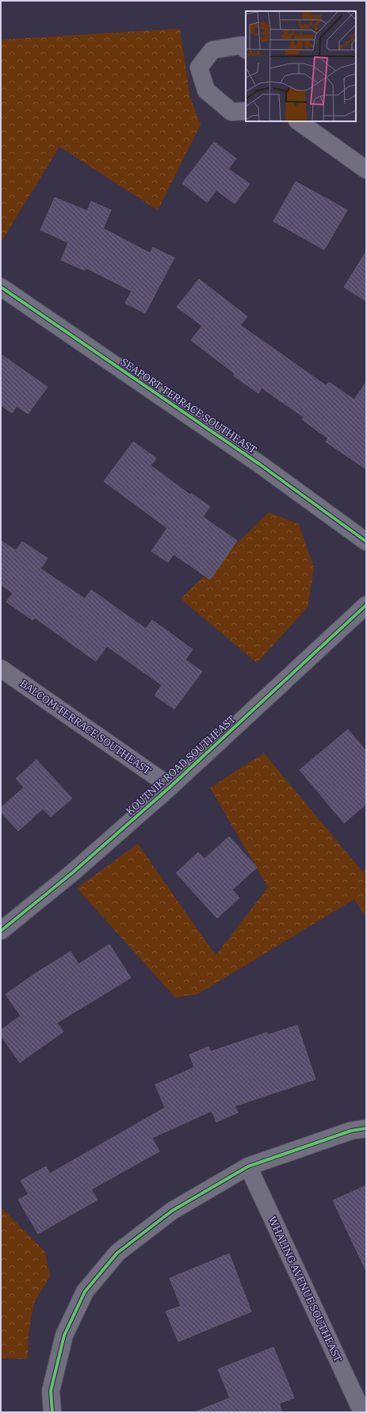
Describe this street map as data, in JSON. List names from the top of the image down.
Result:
{
  "streets": {
    "street": [
      "SEAPORT TERRACE SOUTHEAST",
      "BALCOM TERRACE SOUTHEAST",
      "KOUTNIK ROAD SOUTHEAST",
      "WHALING AVENUE SOUTHEAST"
    ]
  },
  "crossings": [
    ["BALCOM TERRACE SOUTHEAST", "KOUTNIK ROAD SOUTHEAST"]
  ]
}
